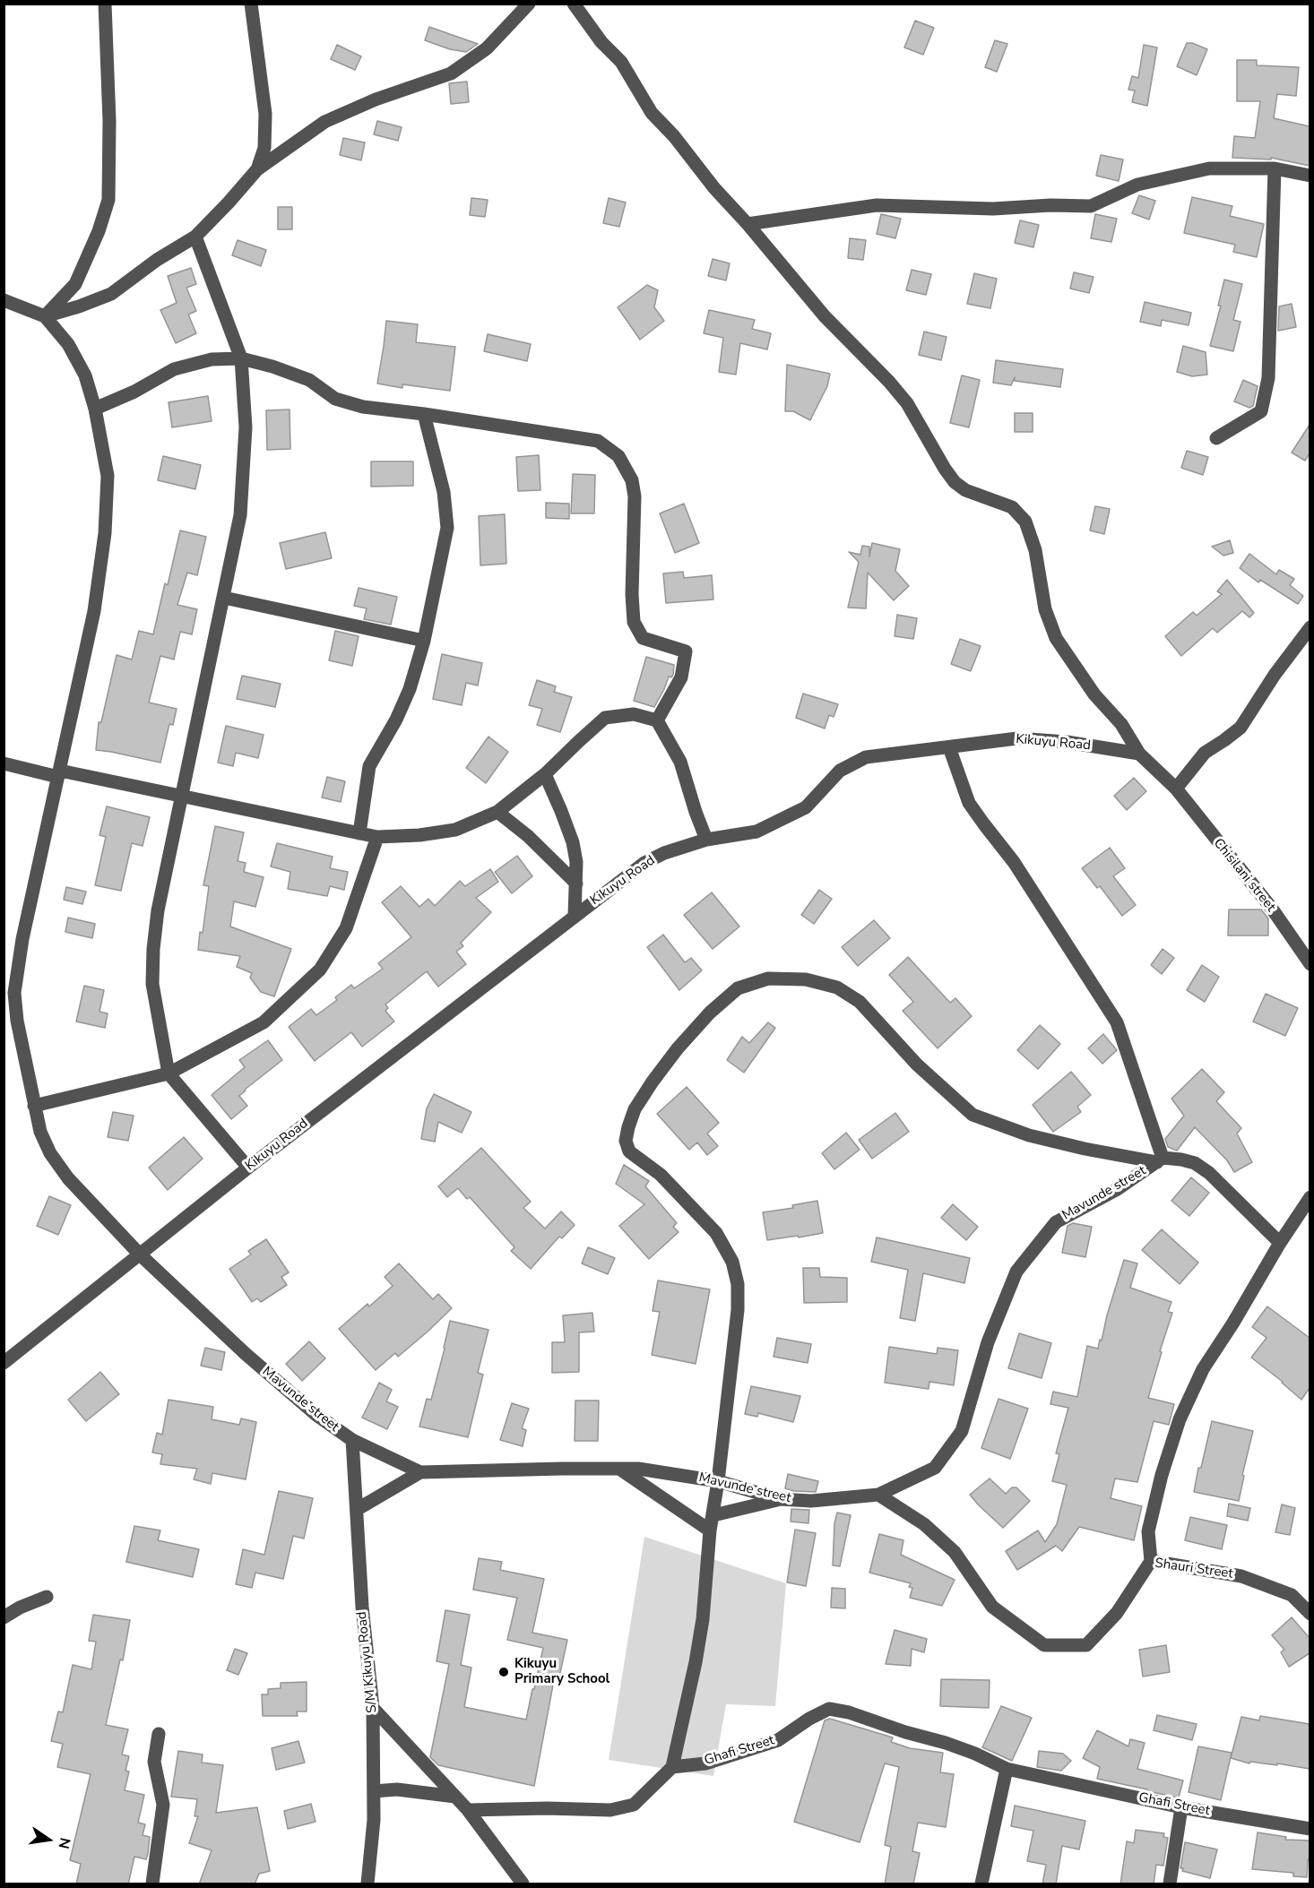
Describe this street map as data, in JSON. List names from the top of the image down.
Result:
{
  "streets": {
    "street": [
      "Kikuyu Road",
      "Chisilani street",
      "Mavunde street",
      "Shauri Street",
      "S/M Kikuyu Road",
      "Ghafi Street"
    ]
  },
  "crossings": [
    ["Kikuyu Road", "Mavunde street"],
    ["Mavunde street", "Shauri Street"],
    ["Mavunde street", "S/M Kikuyu Road"]
  ],
  "places": ["Kikuyu Primary School"],
  "north": "right"
}
